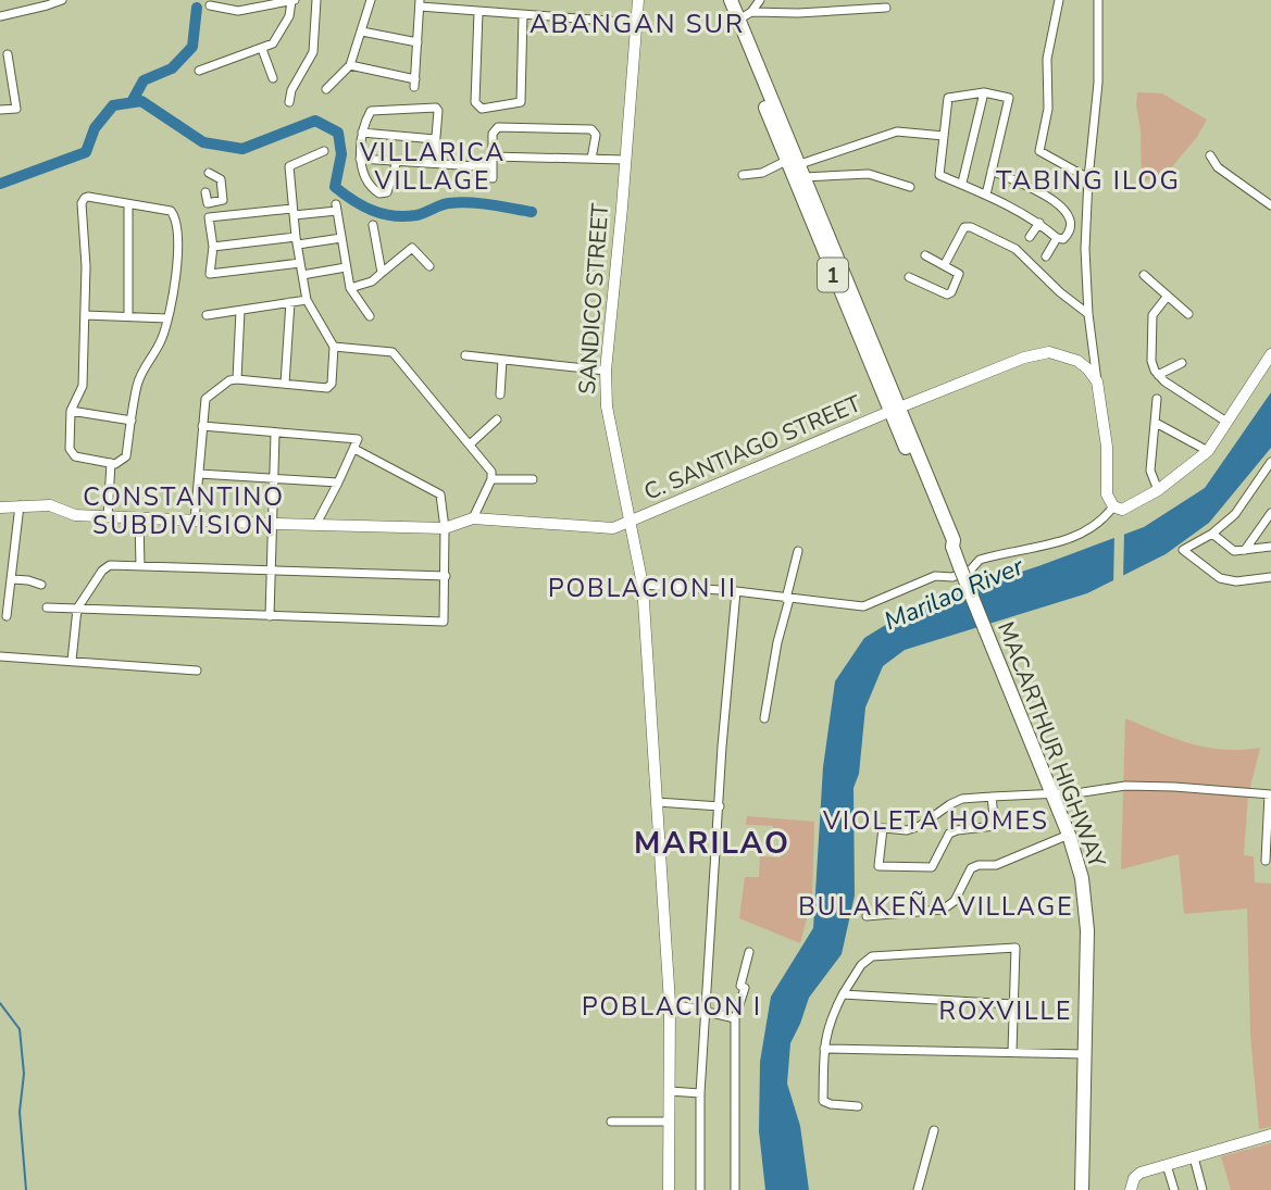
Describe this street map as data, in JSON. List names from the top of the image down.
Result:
{
  "streets": {
    "highway": ["1", "MACARTHUR HIGHWAY"],
    "main road": ["SANDICO STREET", "C. SANTIAGO STREET"]
  },
  "crossings": [
    ["SANDICO STREET", "C. SANTIAGO STREET"],
    ["C. SANTIAGO STREET", "MACARTHUR HIGHWAY"]
  ],
  "districts": [
    "ABANGAN SUR",
    "VILLARICA VILLAGE",
    "TABING ILOG",
    "CONSTANTINO SUBDIVISION",
    "POBLACION II",
    "VIOLETA HOMES",
    "MARILAO",
    "BULAKEÑA VILLAGE",
    "POBLACION I",
    "ROXVILLE"
  ],
  "water": ["Marilao River"]
}
